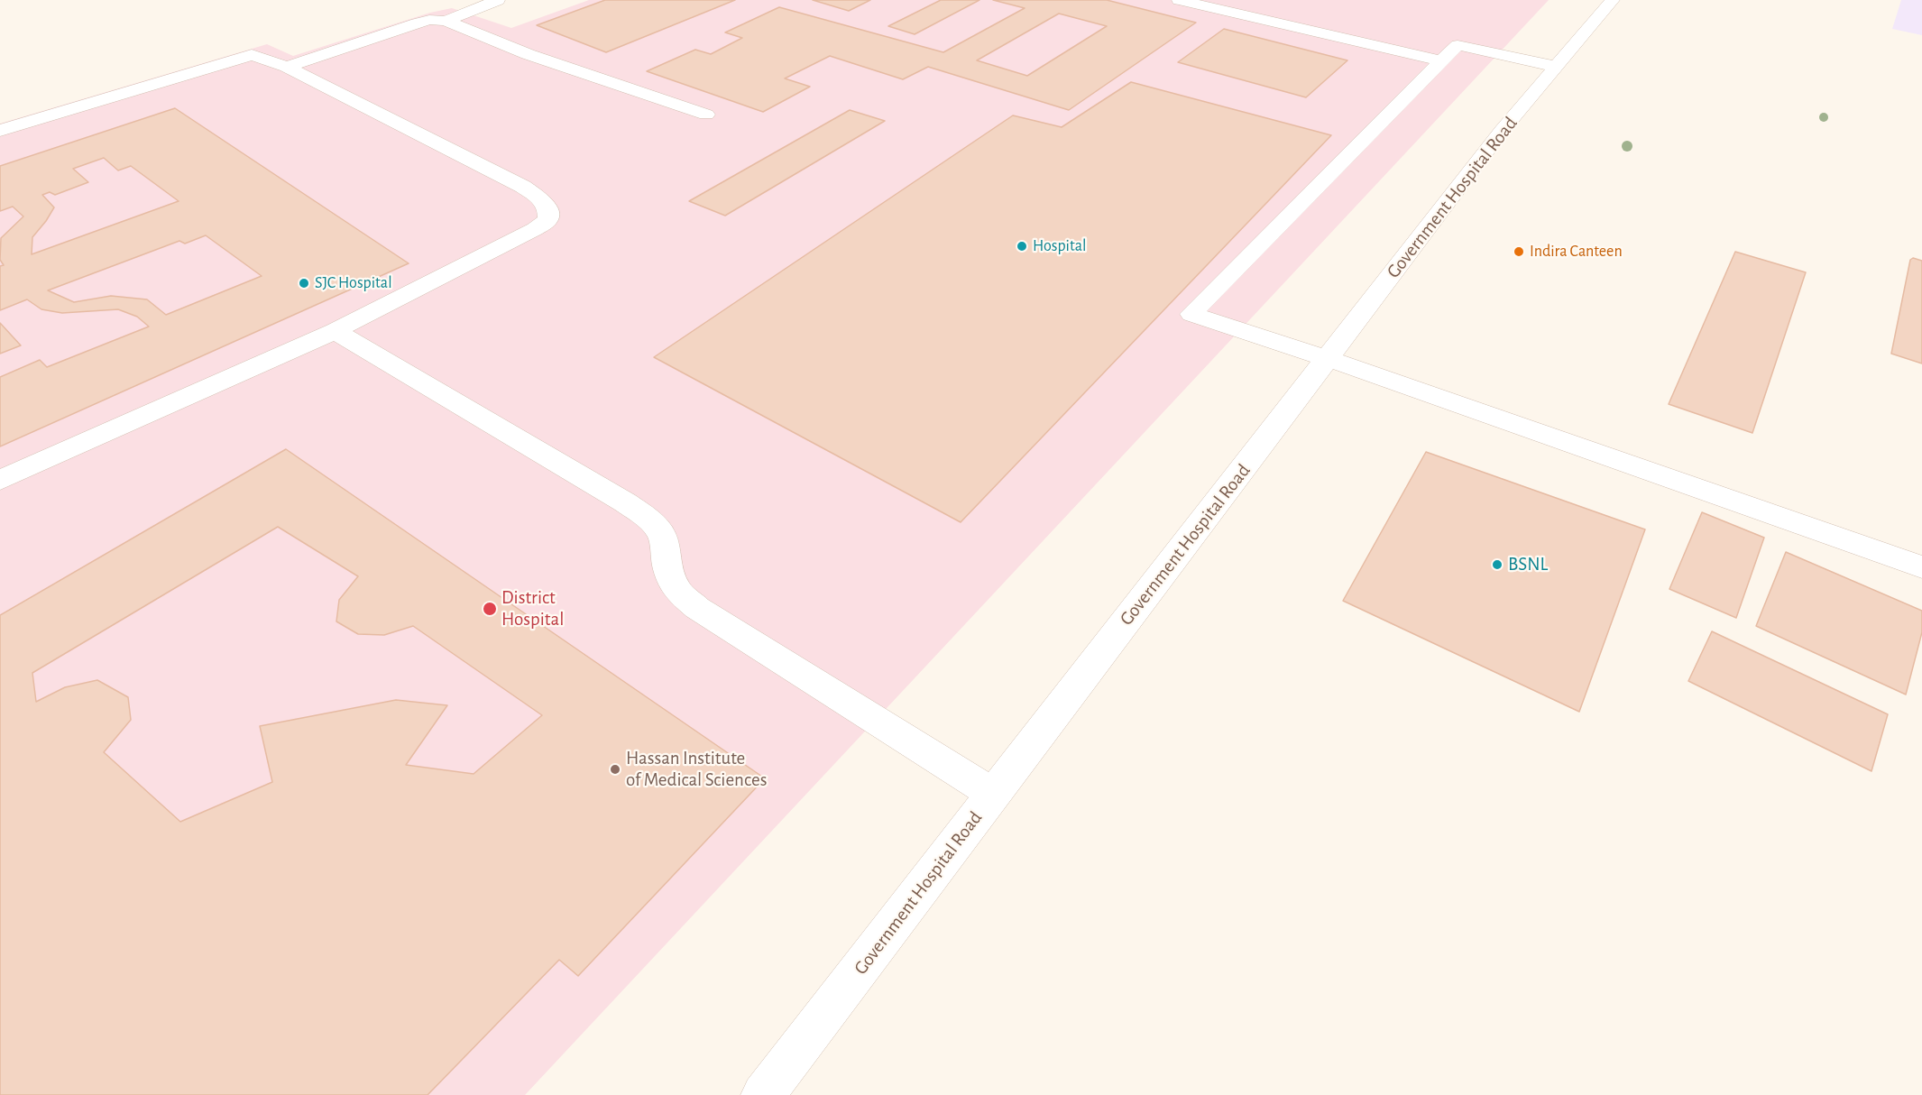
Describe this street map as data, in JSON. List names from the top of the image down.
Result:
{
  "streets": {
    "street": ["Government Hospital Road"]
  },
  "places": [
    "Hospital",
    "Indira Canteen",
    "SJC Hospital",
    "BSNL",
    "District Hospital",
    "Hassan Institute of Medical Sciences"
  ]
}
